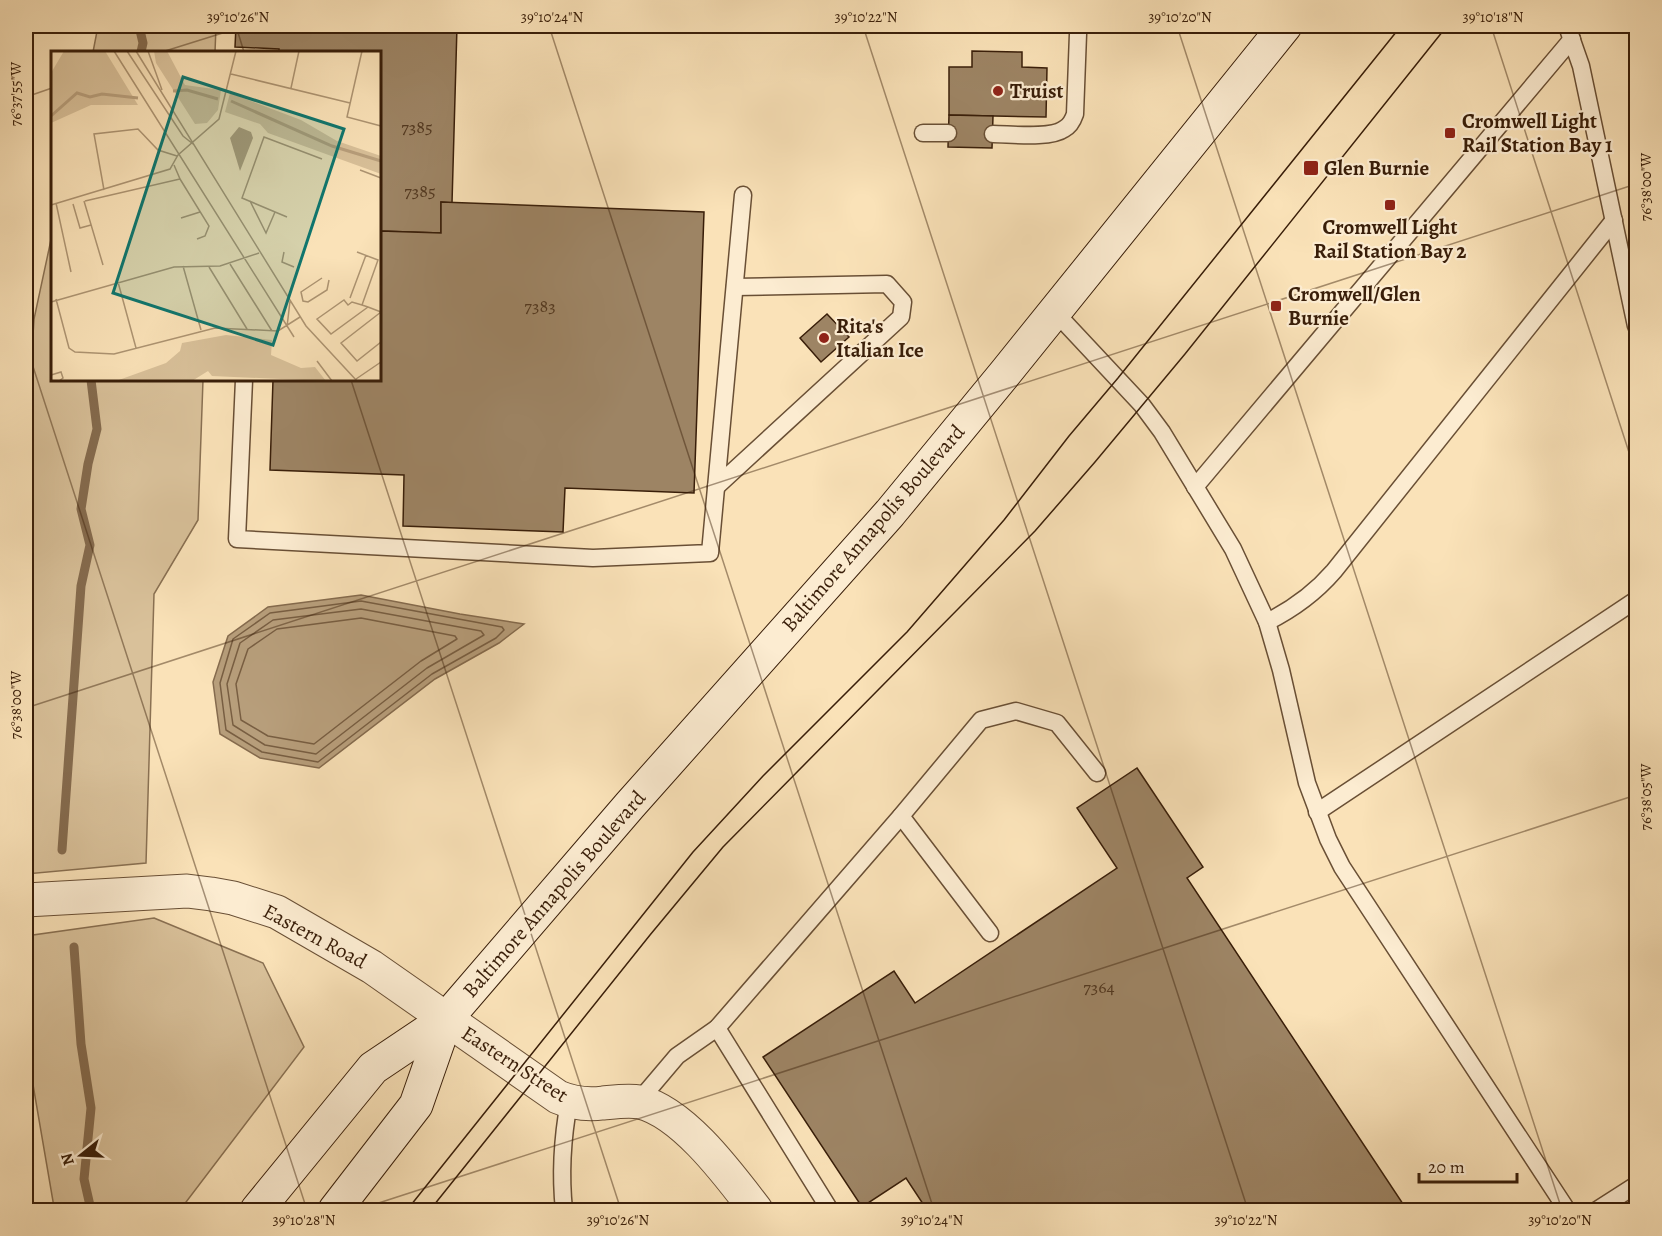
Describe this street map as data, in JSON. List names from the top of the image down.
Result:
{
  "streets": {
    "main road": ["Baltimore Annapolis Boulevard", "Eastern Road", "Eastern Street"]
  },
  "crossings": [
    ["Baltimore Annapolis Boulevard", "Eastern Road"],
    ["Baltimore Annapolis Boulevard", "Eastern Street"],
    ["Eastern Road", "Eastern Street"]
  ],
  "places": {
    "other": ["Truist", "Rita's Italian Ice"],
    "transit": [
      "Cromwell Light Rail Station Bay 1",
      "Glen Burnie",
      "Cromwell Light Rail Station Bay 2",
      "Cromwell/Glen Burnie"
    ]
  },
  "house_numbers": [
    "7385",
    "7385",
    "7383",
    "7364"
  ],
  "scale_bar": "20 m",
  "north": "left",
  "coordinates": [
    "39°10'26\"N",
    "39°10'24\"N",
    "39°10'22\"N",
    "39°10'20\"N",
    "39°10'18\"N",
    "76°37'55\"W",
    "76°38'00\"W",
    "76°38'05\"W",
    "39°10'28\"N"
  ]
}
